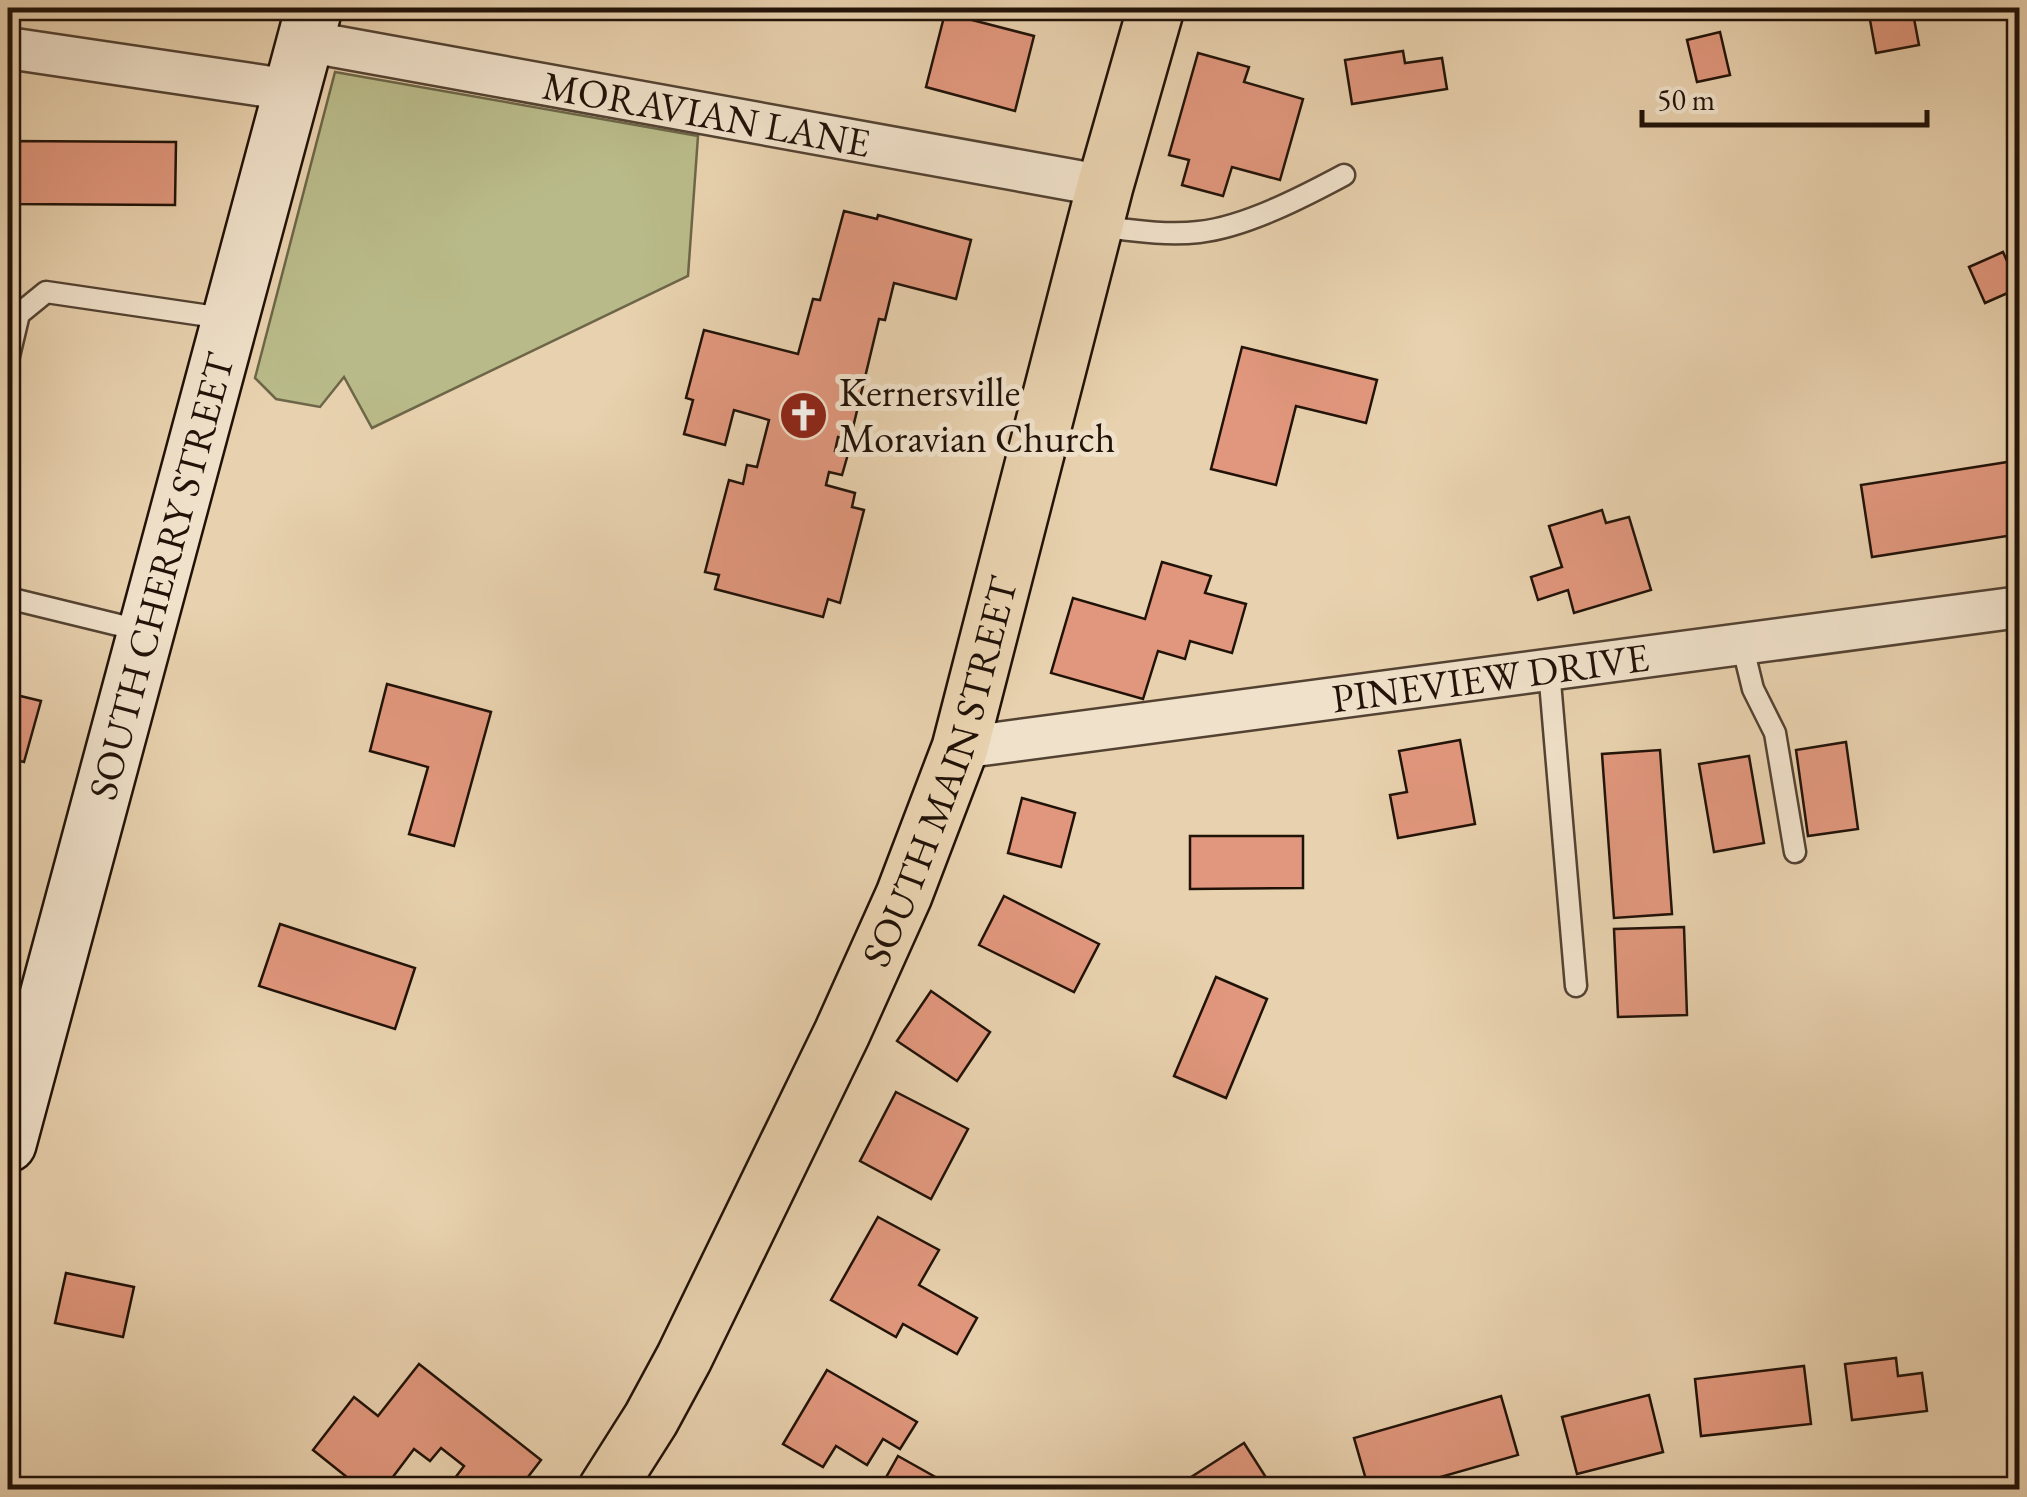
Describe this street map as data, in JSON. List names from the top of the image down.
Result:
{
  "streets": {
    "main road": ["SOUTH CHERRY STREET", "SOUTH MAIN STREET"],
    "street": ["MORAVIAN LANE", "PINEVIEW DRIVE"]
  },
  "crossings": [
    ["MORAVIAN LANE", "SOUTH CHERRY STREET"],
    ["MORAVIAN LANE", "SOUTH MAIN STREET"],
    ["PINEVIEW DRIVE", "SOUTH MAIN STREET"]
  ],
  "places": {
    "church": ["Kernersville Moravian Church"]
  },
  "scale_bar": "50 m"
}
